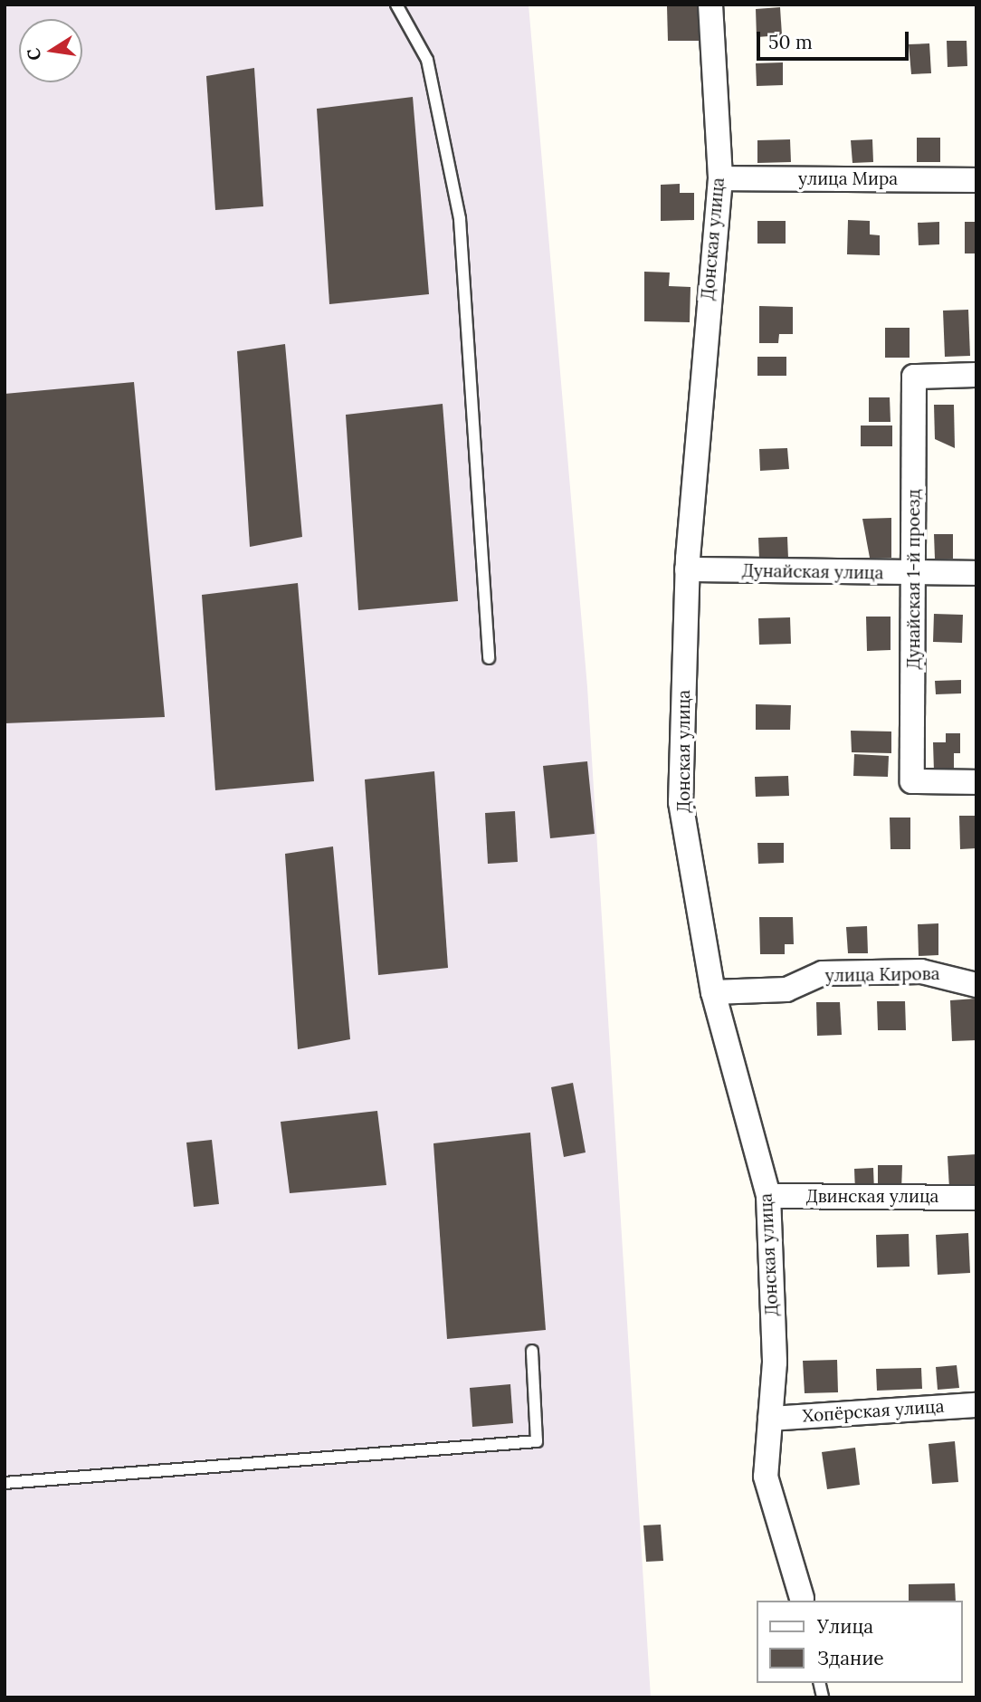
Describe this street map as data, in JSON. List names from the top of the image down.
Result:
{
  "streets": {
    "street": [
      "улица Мира",
      "Донская улица",
      "Дунайская улица",
      "Дунайская 1-й проезд",
      "улица Кирова",
      "Двинская улица",
      "Хопёрская улица"
    ]
  },
  "crossings": [
    ["улица Мира", "Донская улица"],
    ["Донская улица", "Дунайская улица"],
    ["Донская улица", "улица Кирова"],
    ["Донская улица", "Двинская улица"],
    ["Донская улица", "Хопёрская улица"],
    ["Дунайская улица", "Дунайская 1-й проезд"]
  ],
  "legend": ["Улица", "Здание"],
  "scale_bar": "50 m",
  "north": "left"
}
